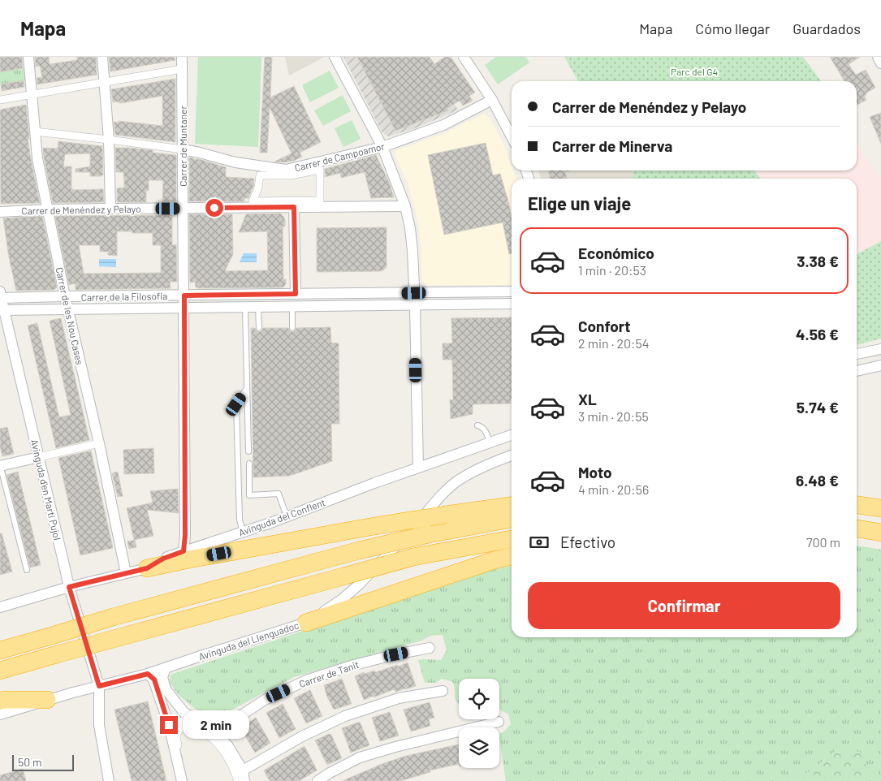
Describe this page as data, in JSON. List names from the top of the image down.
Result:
{
  "streets": {
    "street": [
      "Carrer de Muntaner",
      "Carrer de Campoamor",
      "Carrer de Menéndez y Pelayo",
      "Carrer de la Filosofia",
      "Carrer de les Nou Cases",
      "Avinguda d'en Martí Pujol",
      "Avinguda del Conflent",
      "Avinguda del Llenguadoc",
      "Carrer de Tanit"
    ]
  },
  "crossings": [
    ["Carrer de Muntaner", "Carrer de Campoamor"],
    ["Carrer de Muntaner", "Carrer de Menéndez y Pelayo"],
    ["Carrer de Muntaner", "Carrer de la Filosofia"],
    ["Carrer de Muntaner", "Avinguda del Conflent"],
    ["Carrer de Campoamor", "Carrer de les Nou Cases"],
    ["Carrer de Menéndez y Pelayo", "Carrer de les Nou Cases"],
    ["Carrer de la Filosofia", "Carrer de les Nou Cases"],
    ["Carrer de la Filosofia", "Avinguda d'en Martí Pujol"],
    ["Carrer de les Nou Cases", "Avinguda del Conflent"],
    ["Avinguda d'en Martí Pujol", "Avinguda del Conflent"],
    ["Avinguda d'en Martí Pujol", "Avinguda del Llenguadoc"]
  ],
  "parks": ["Parc del G4"],
  "scale_bar": "50 m",
  "page": {
    "header": "Mapa",
    "nav": ["Mapa", "Cómo llegar", "Guardados"],
    "banner": ["Carrer de Menéndez y Pelayo", "Carrer de Minerva"],
    "heading": "Elige un viaje",
    "list": [
      {
        "name": "Económico",
        "note": "1 min · 20:53",
        "value": "3.38 €"
      },
      {
        "name": "Confort",
        "note": "2 min · 20:54",
        "value": "4.56 €"
      },
      {
        "name": "XL",
        "note": "3 min · 20:55",
        "value": "5.74 €"
      },
      {
        "name": "Moto",
        "note": "4 min · 20:56",
        "value": "6.48 €"
      }
    ],
    "pay": ["Efectivo", "700 m"],
    "buttons": "Confirmar",
    "bubble": "2 min",
    "scale": "50 m"
  }
}
